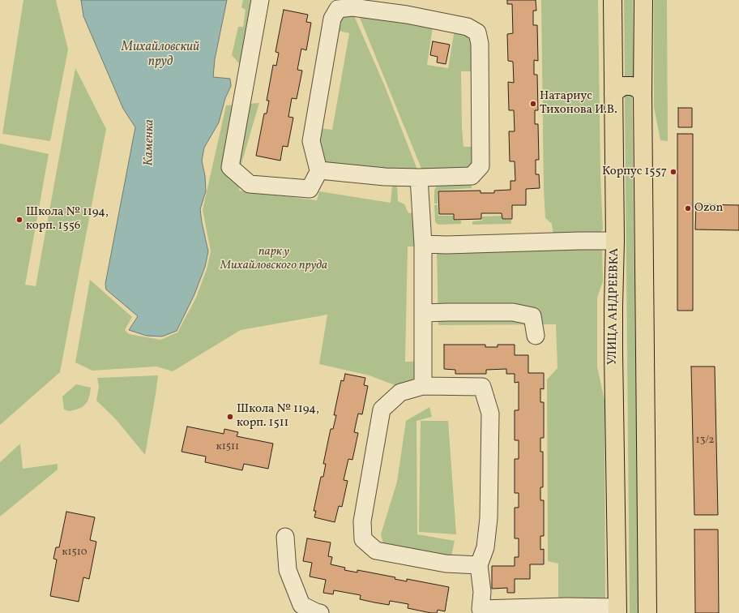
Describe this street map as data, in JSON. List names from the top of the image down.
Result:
{
  "streets": {
    "main road": ["УЛИЦА АНДРЕЕВКА"]
  },
  "water": ["Михайловский пруд", "Каменка"],
  "parks": ["парк у Михайловского пруда"],
  "places": [
    "Натариус Тихонова И.В.",
    "Корпус 1557",
    "Ozon",
    "Школа № 1194, корп. 1556",
    "Школа № 1194, корп. 1511"
  ],
  "house_numbers": ["13/2", "к1511", "к1510"]
}
